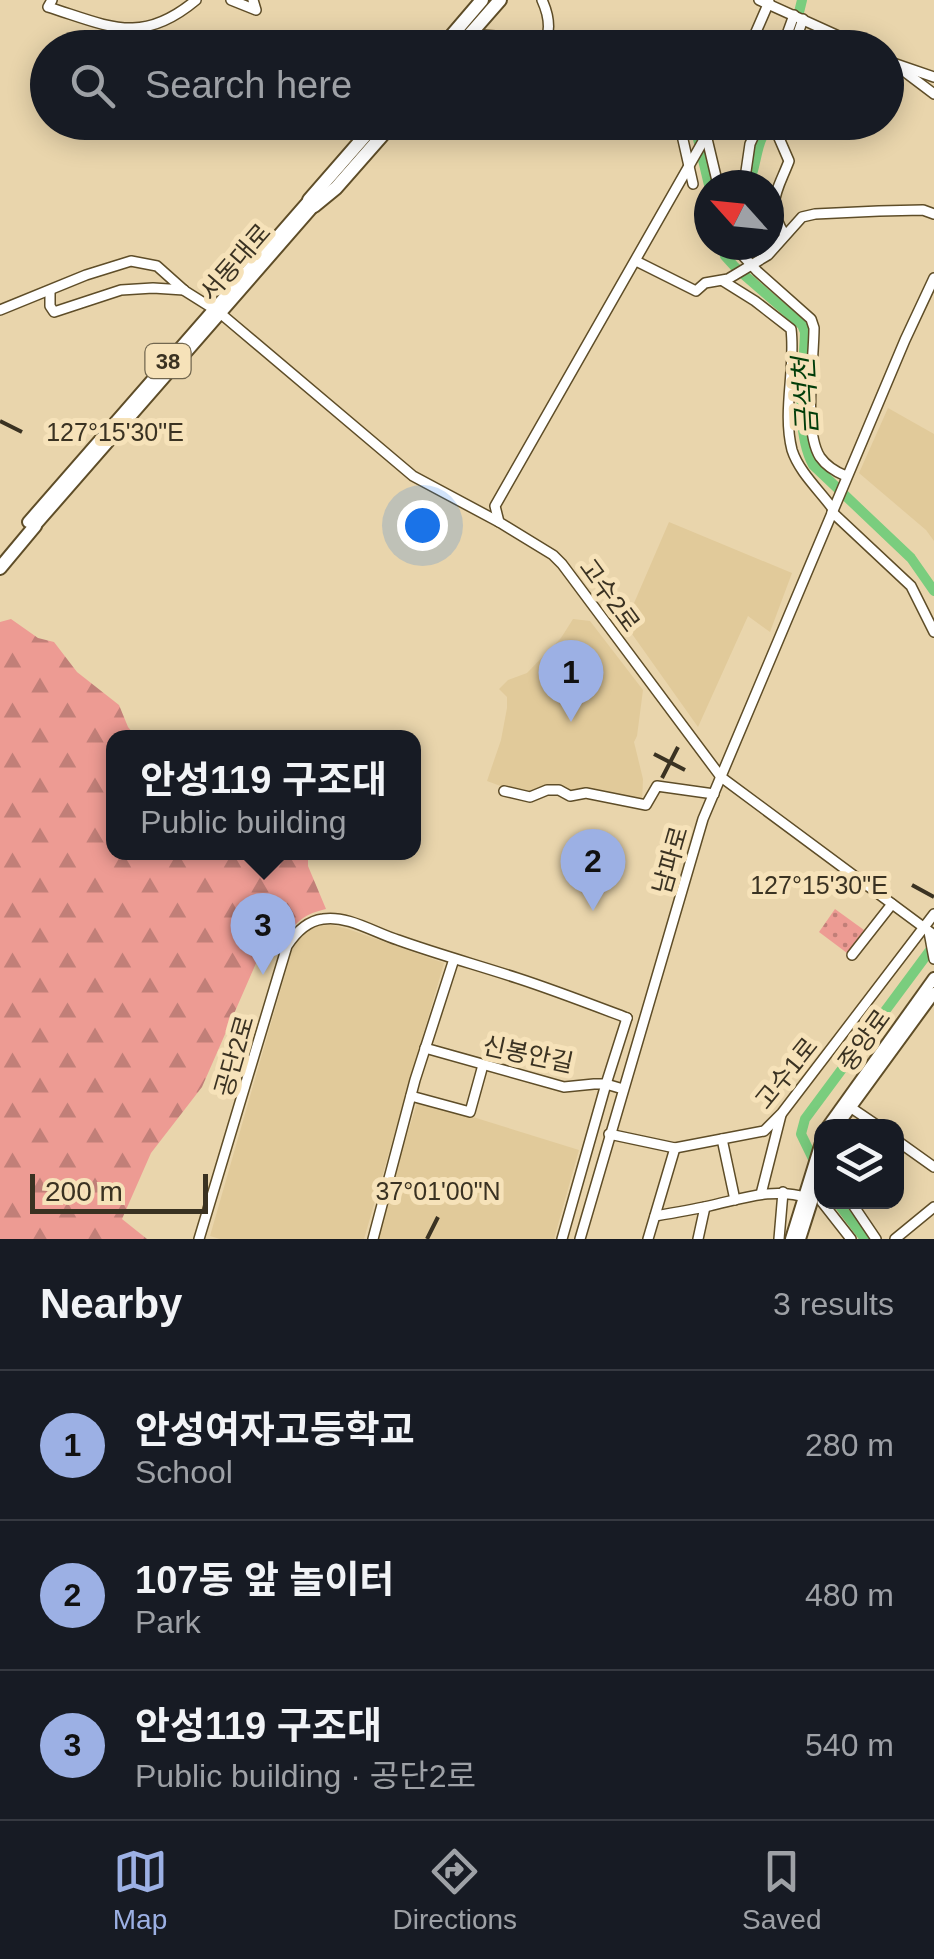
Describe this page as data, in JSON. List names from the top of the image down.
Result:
{
  "streets": {
    "highway": ["서동대로", "38"],
    "main road": ["중앙로"],
    "street": [
      "고수2로",
      "남파로",
      "신봉안길",
      "공단2로",
      "고수1로"
    ]
  },
  "crossings": [
    ["서동대로", "고수2로"],
    ["고수2로", "남파로"],
    ["고수2로", "고수1로"],
    ["남파로", "신봉안길"],
    ["남파로", "고수1로"]
  ],
  "water": ["금석천"],
  "scale_bar": "200 m",
  "north": "top left",
  "page": {
    "search": "Search here",
    "pins": ["1", "2", "3"],
    "popup": ["안성119 구조대", "Public building"],
    "scale": "200 m",
    "heading": ["Nearby", "3 results"],
    "list": [
      {
        "mark": "1",
        "name": "안성여자고등학교",
        "note": "School",
        "value": "280 m"
      },
      {
        "mark": "2",
        "name": "107동 앞 놀이터",
        "note": "Park",
        "value": "480 m"
      },
      {
        "mark": "3",
        "name": "안성119 구조대",
        "note": "Public building · 공단2로",
        "value": "540 m"
      }
    ],
    "nav": ["Map", "Directions", "Saved"]
  },
  "coordinates": ["127°15'30\"E", "37°01'00\"N"]
}
